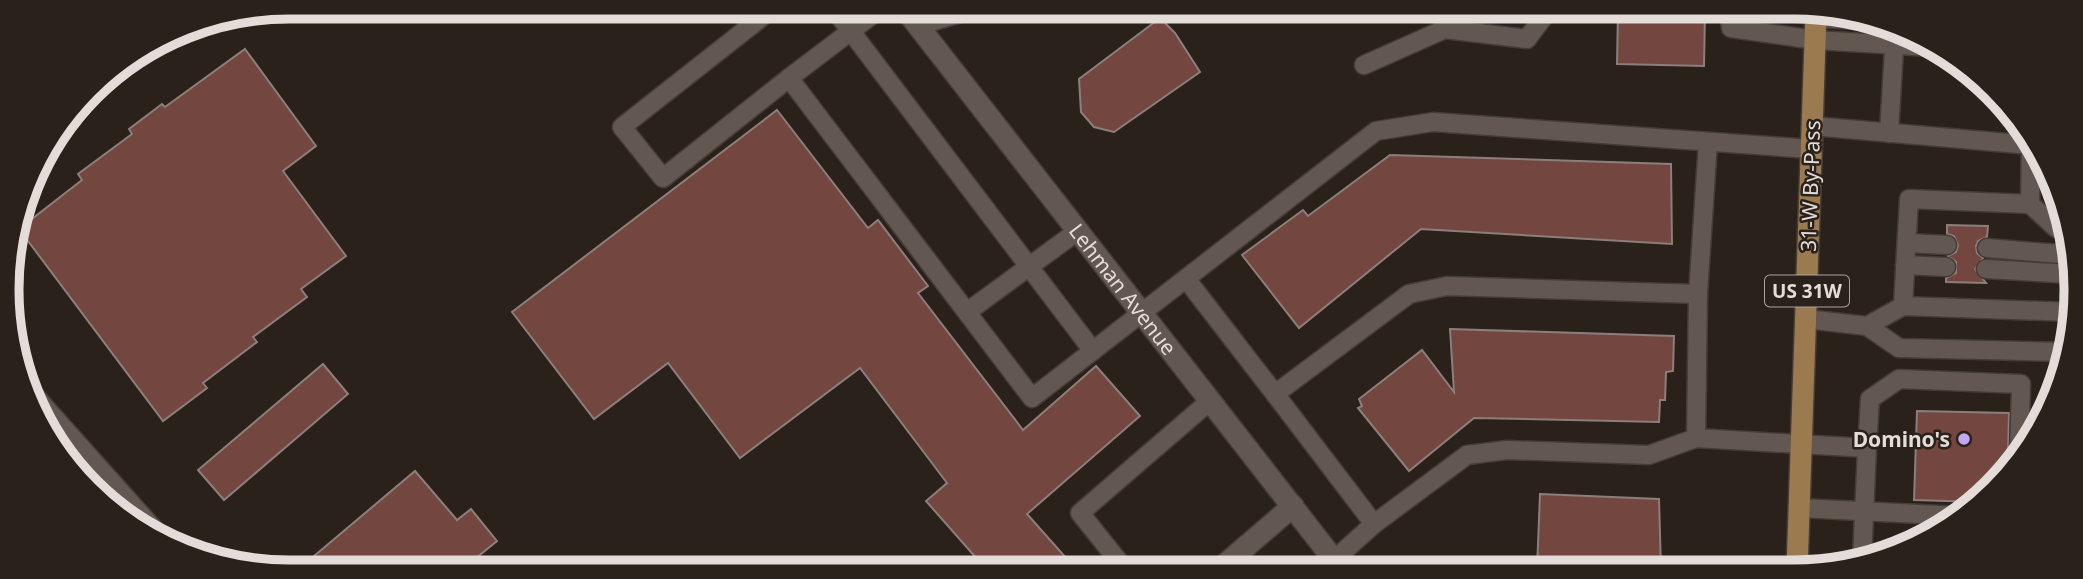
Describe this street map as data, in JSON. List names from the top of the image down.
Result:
{
  "streets": {
    "main road": ["31-W By-Pass", "US 31W"],
    "street": ["Lehman Avenue"]
  },
  "places": ["Domino's"]
}
